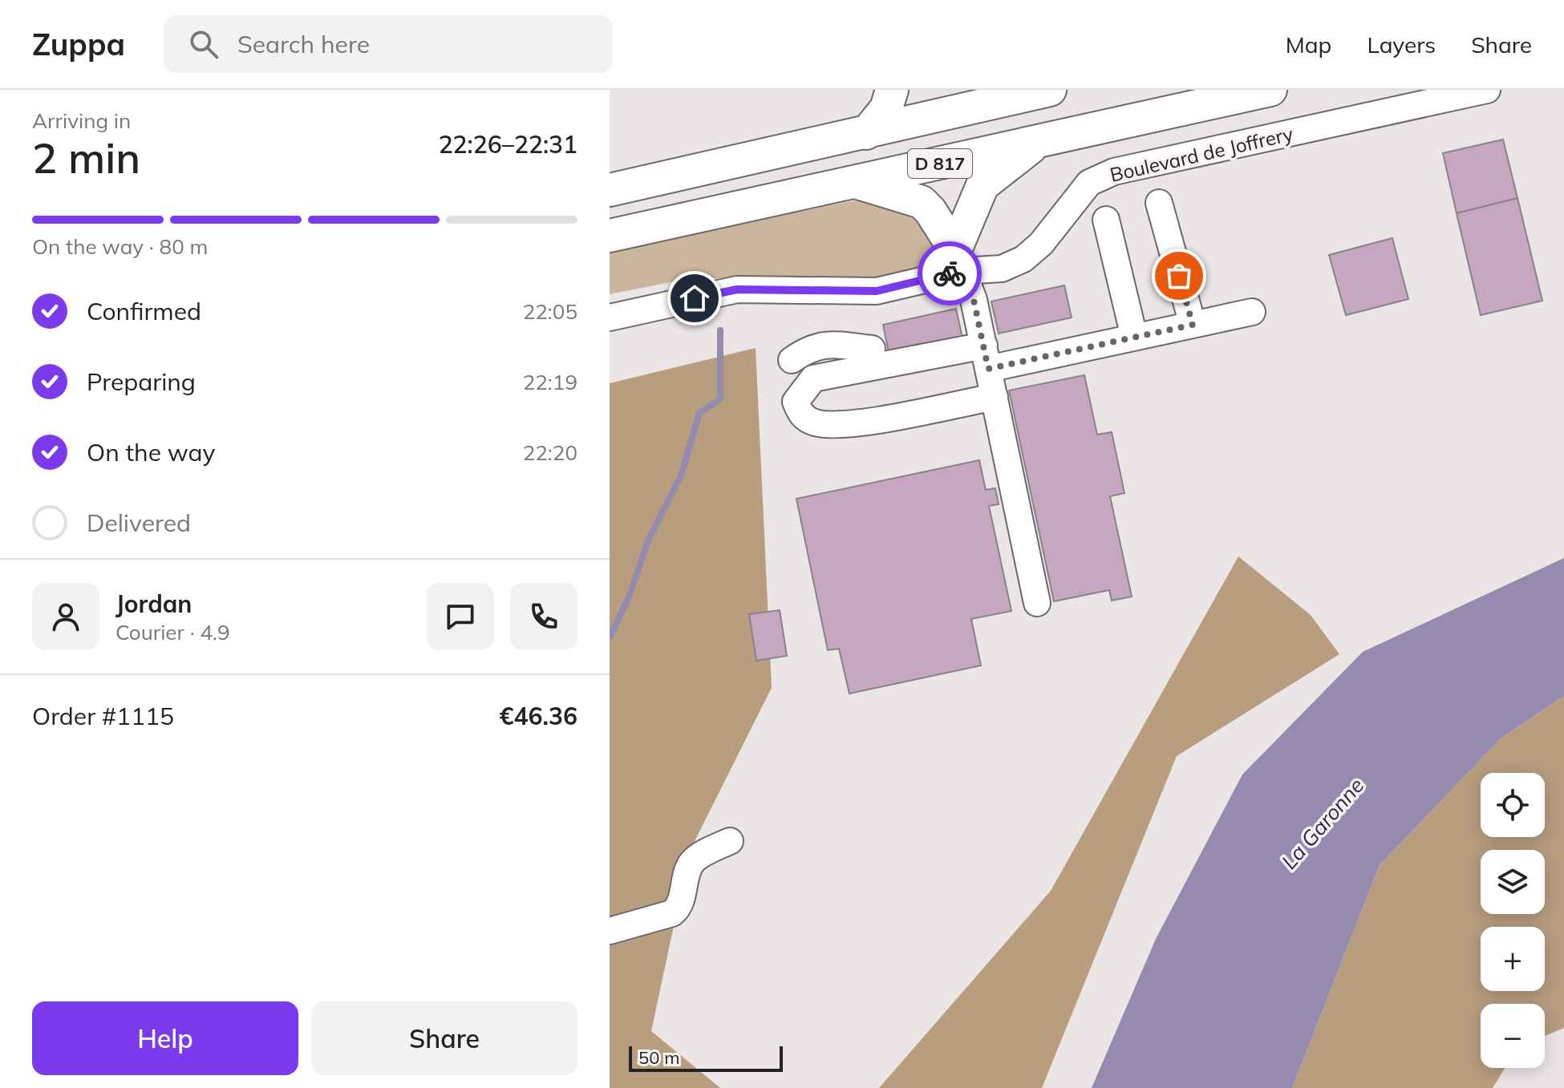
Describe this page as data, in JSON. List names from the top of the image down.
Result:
{
  "streets": {
    "main road": ["D 817"],
    "street": ["Boulevard de Joffrery"]
  },
  "water": ["La Garonne"],
  "scale_bar": "50 m",
  "page": {
    "header": "Zuppa",
    "search": "Search here",
    "nav": ["Map", "Layers", "Share"],
    "heading": ["2 min", "Arriving in", "22:26–22:31"],
    "panel": [
      "Jordan",
      "Courier · 4.9",
      "Order #1115",
      "€46.36"
    ],
    "bar": "On the way · 80 m",
    "list": [
      ["Confirmed", "22:05"],
      ["Preparing", "22:19"],
      ["On the way", "22:20"],
      "Delivered"
    ],
    "map_buttons": ["+", "−"],
    "buttons": ["Help", "Share"],
    "scale": "50 m"
  }
}
